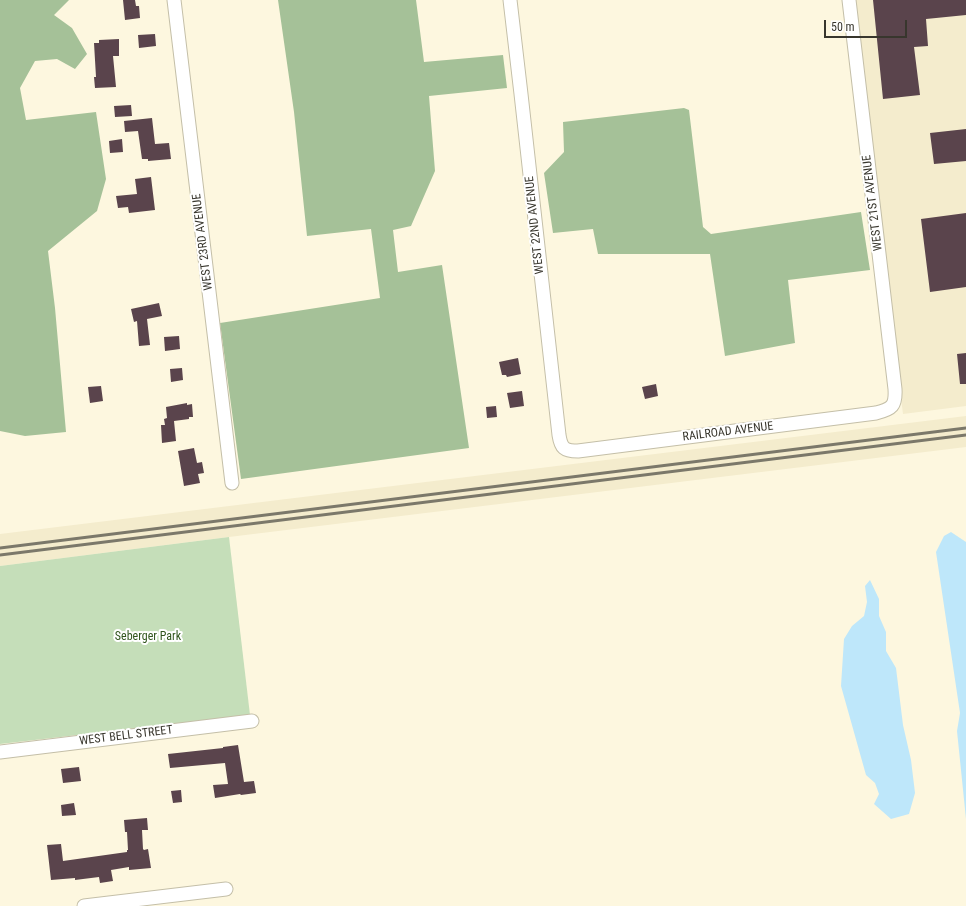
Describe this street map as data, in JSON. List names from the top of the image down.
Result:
{
  "streets": {
    "street": [
      "WEST 21ST AVENUE",
      "WEST 22ND AVENUE",
      "WEST 23RD AVENUE",
      "RAILROAD AVENUE",
      "WEST BELL STREET"
    ]
  },
  "crossings": [
    ["WEST 21ST AVENUE", "RAILROAD AVENUE"],
    ["WEST 22ND AVENUE", "RAILROAD AVENUE"]
  ],
  "parks": ["Seberger Park"],
  "scale_bar": "50 m"
}
